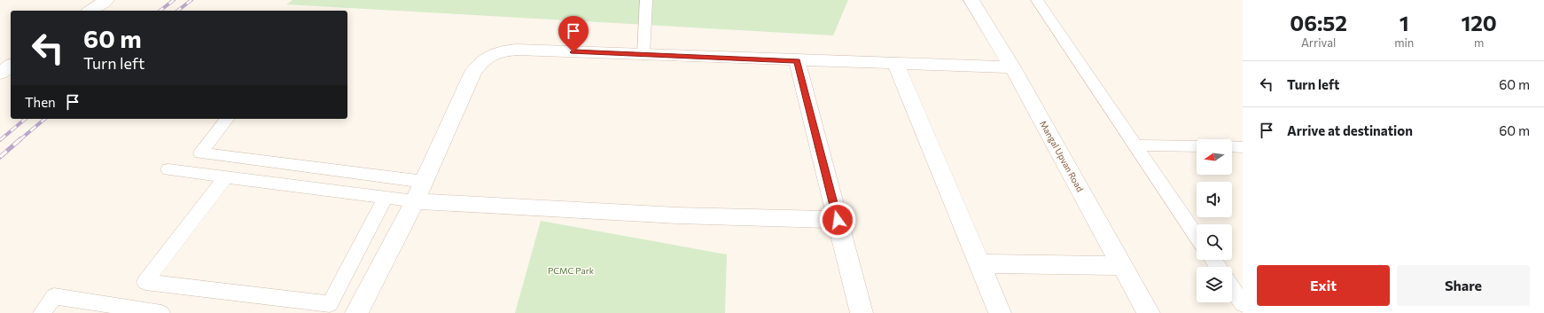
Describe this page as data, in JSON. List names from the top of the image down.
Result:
{
  "streets": {
    "street": ["Mangal Upvan Road"]
  },
  "parks": ["PCMC Park"],
  "north": "left",
  "page": {
    "eta": [
      "06:52",
      "Arrival",
      "1",
      "min",
      "120",
      "m"
    ],
    "turn": ["60 m", "Turn left"],
    "list": [
      {
        "name": "Turn left",
        "value": "60 m"
      },
      {
        "name": "Arrive at destination",
        "value": "60 m"
      }
    ],
    "then": "Then",
    "buttons": ["Exit", "Share"]
  }
}
